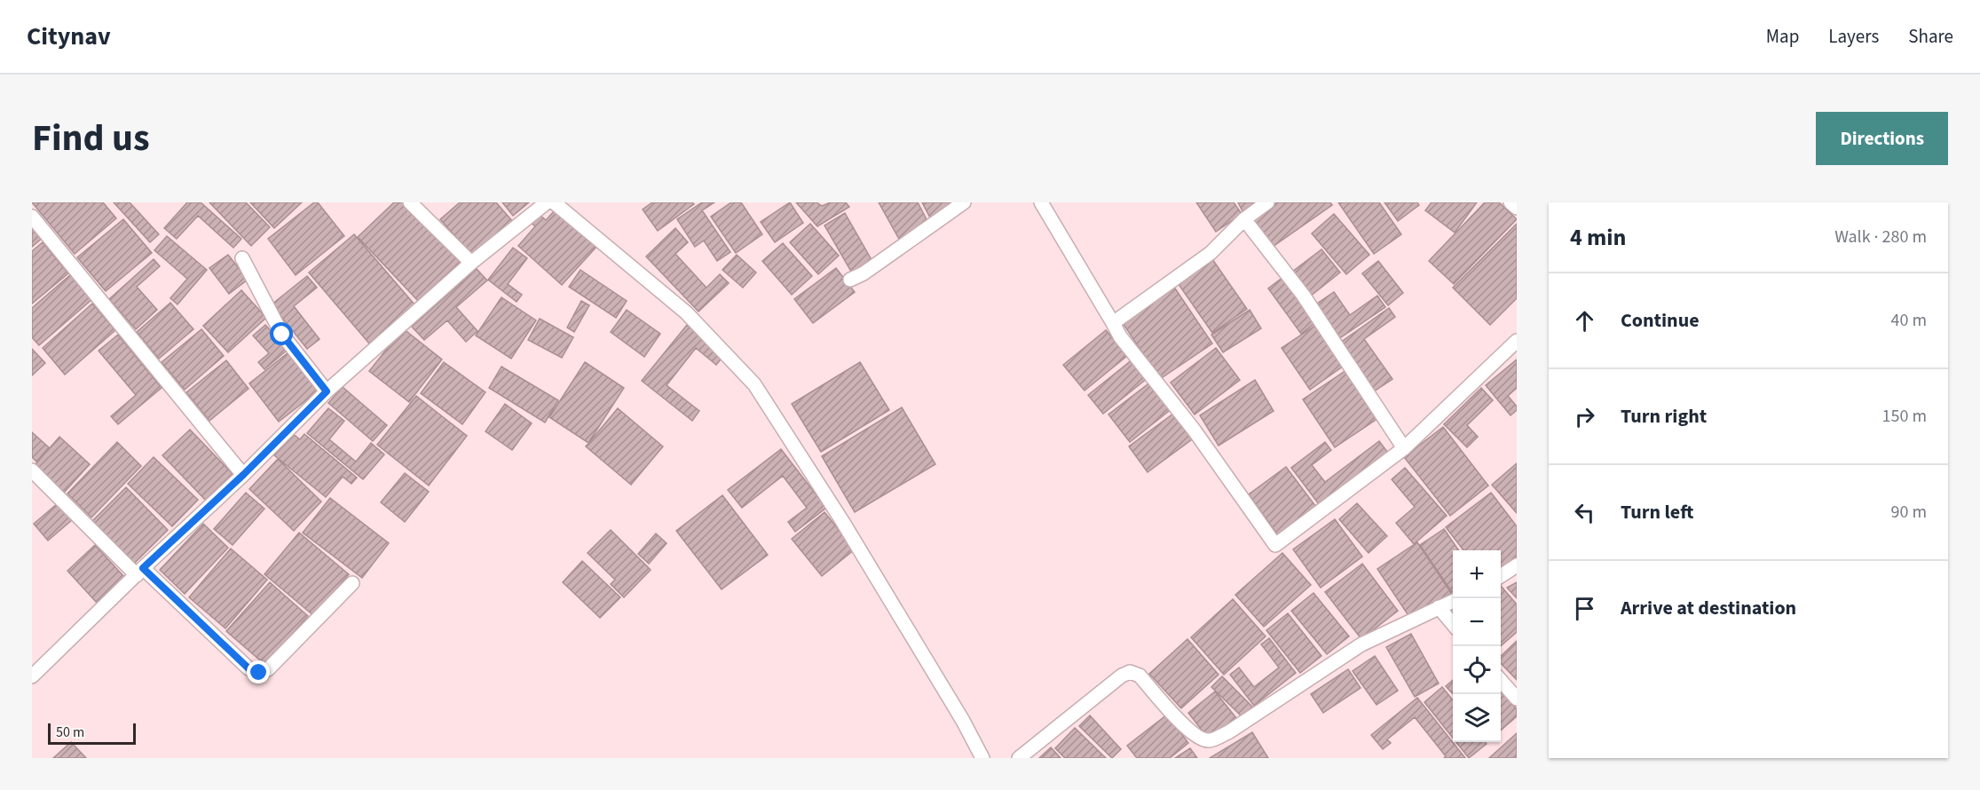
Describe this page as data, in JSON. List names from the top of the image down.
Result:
{
  "scale_bar": "50 m",
  "page": {
    "header": "Citynav",
    "nav": ["Map", "Layers", "Share"],
    "title": "Find us",
    "buttons": "Directions",
    "heading": ["4 min", "Walk · 280 m"],
    "list": [
      ["Continue", "40 m"],
      ["Turn right", "150 m"],
      ["Turn left", "90 m"],
      "Arrive at destination"
    ],
    "map_buttons": ["+", "−"],
    "scale": "50 m"
  }
}
